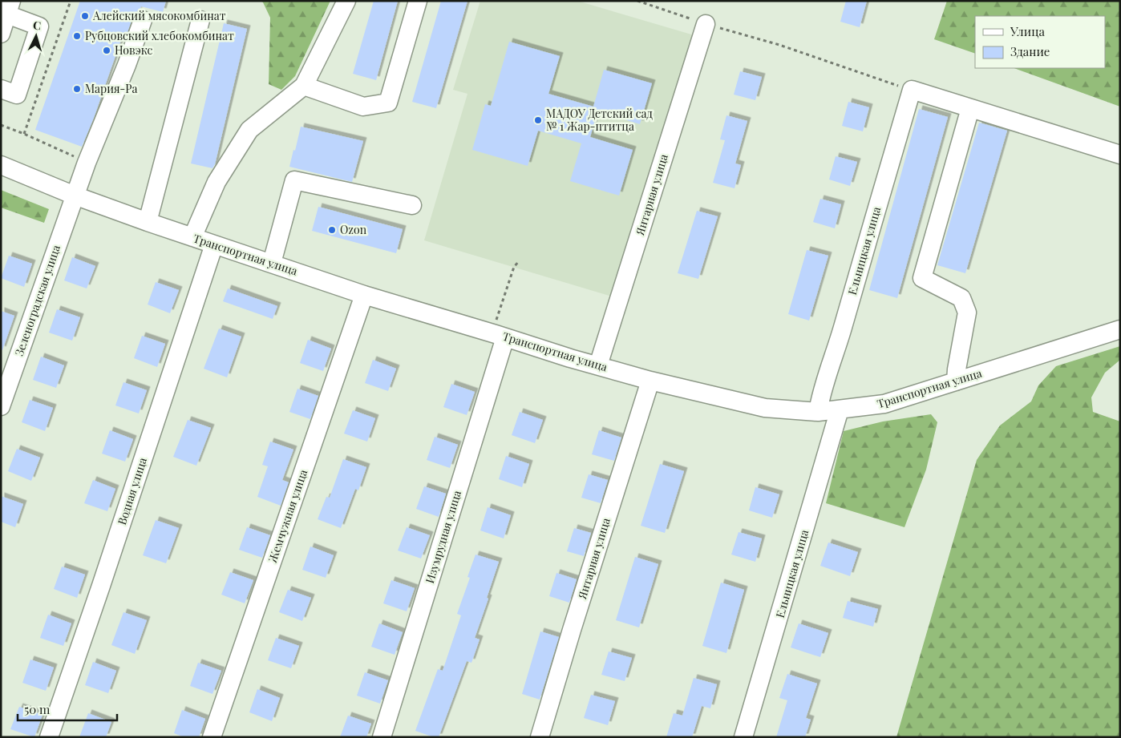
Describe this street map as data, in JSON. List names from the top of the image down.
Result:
{
  "streets": {
    "street": [
      "Янтарная улица",
      "Ельницкая улица",
      "Транспортная улица",
      "Зеленоградская улица",
      "Водная улица",
      "Жемчужная улица",
      "Изумрудная улица"
    ]
  },
  "crossings": [
    ["Янтарная улица", "Транспортная улица"],
    ["Ельницкая улица", "Транспортная улица"],
    ["Транспортная улица", "Зеленоградская улица"],
    ["Транспортная улица", "Водная улица"],
    ["Транспортная улица", "Жемчужная улица"],
    ["Транспортная улица", "Изумрудная улица"]
  ],
  "places": [
    "Алейский мясокомбинат",
    "Рубцовский хлебокомбинат",
    "Новэкс",
    "Мария-Ра",
    "МАДОУ Детский сад № 1 Жар-птитца",
    "Ozon"
  ],
  "legend": ["Улица", "Здание"],
  "scale_bar": "50 m",
  "north": "top"
}
